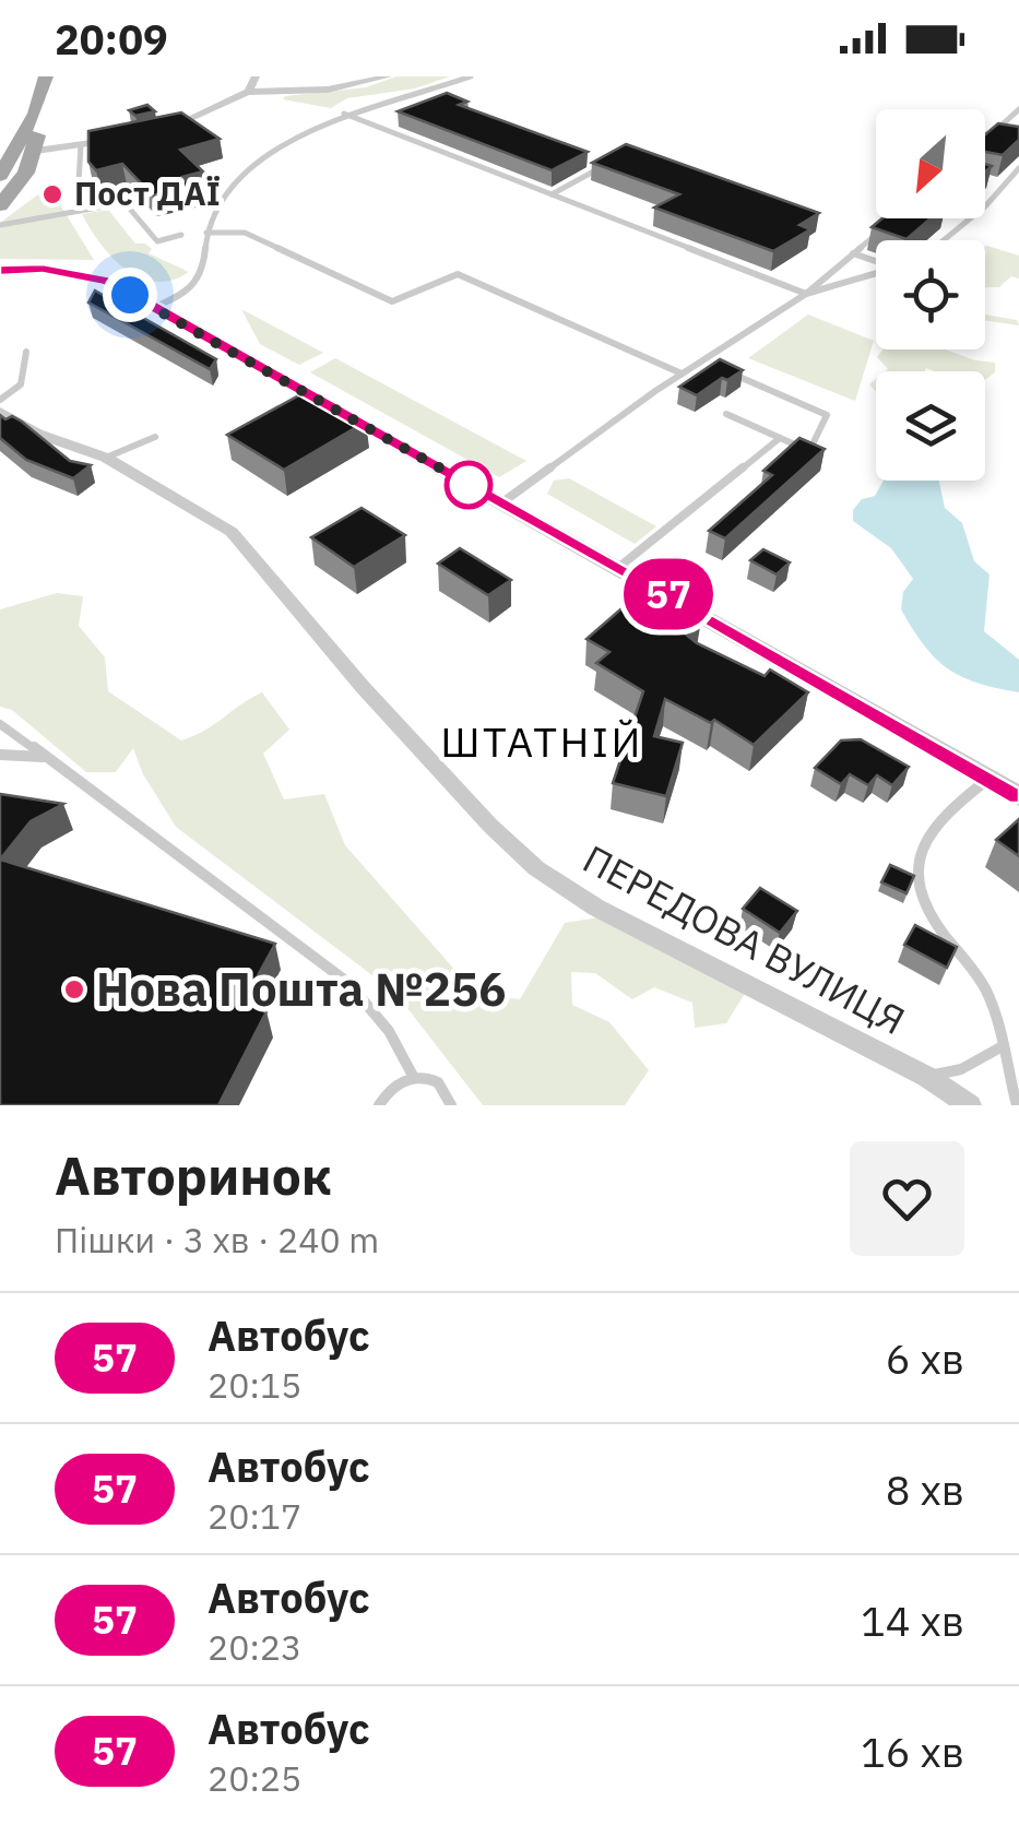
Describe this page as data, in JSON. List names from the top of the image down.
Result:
{
  "streets": {
    "street": ["ПЕРЕДОВА ВУЛИЦЯ"]
  },
  "districts": ["ШТАТНІЙ"],
  "places": ["Пост ДАЇ", "Нова Пошта №256"],
  "lines": ["bus line 57"],
  "north": "bottom left",
  "page": {
    "status": "20:09",
    "on_map": "57",
    "heading": ["Авторинок", "Пішки · 3 хв · 240 m"],
    "list": [
      {
        "mark": "57",
        "name": "Автобус",
        "note": "20:15",
        "value": "6 хв"
      },
      {
        "mark": "57",
        "name": "Автобус",
        "note": "20:17",
        "value": "8 хв"
      },
      {
        "mark": "57",
        "name": "Автобус",
        "note": "20:23",
        "value": "14 хв"
      },
      {
        "mark": "57",
        "name": "Автобус",
        "note": "20:25",
        "value": "16 хв"
      }
    ]
  }
}
